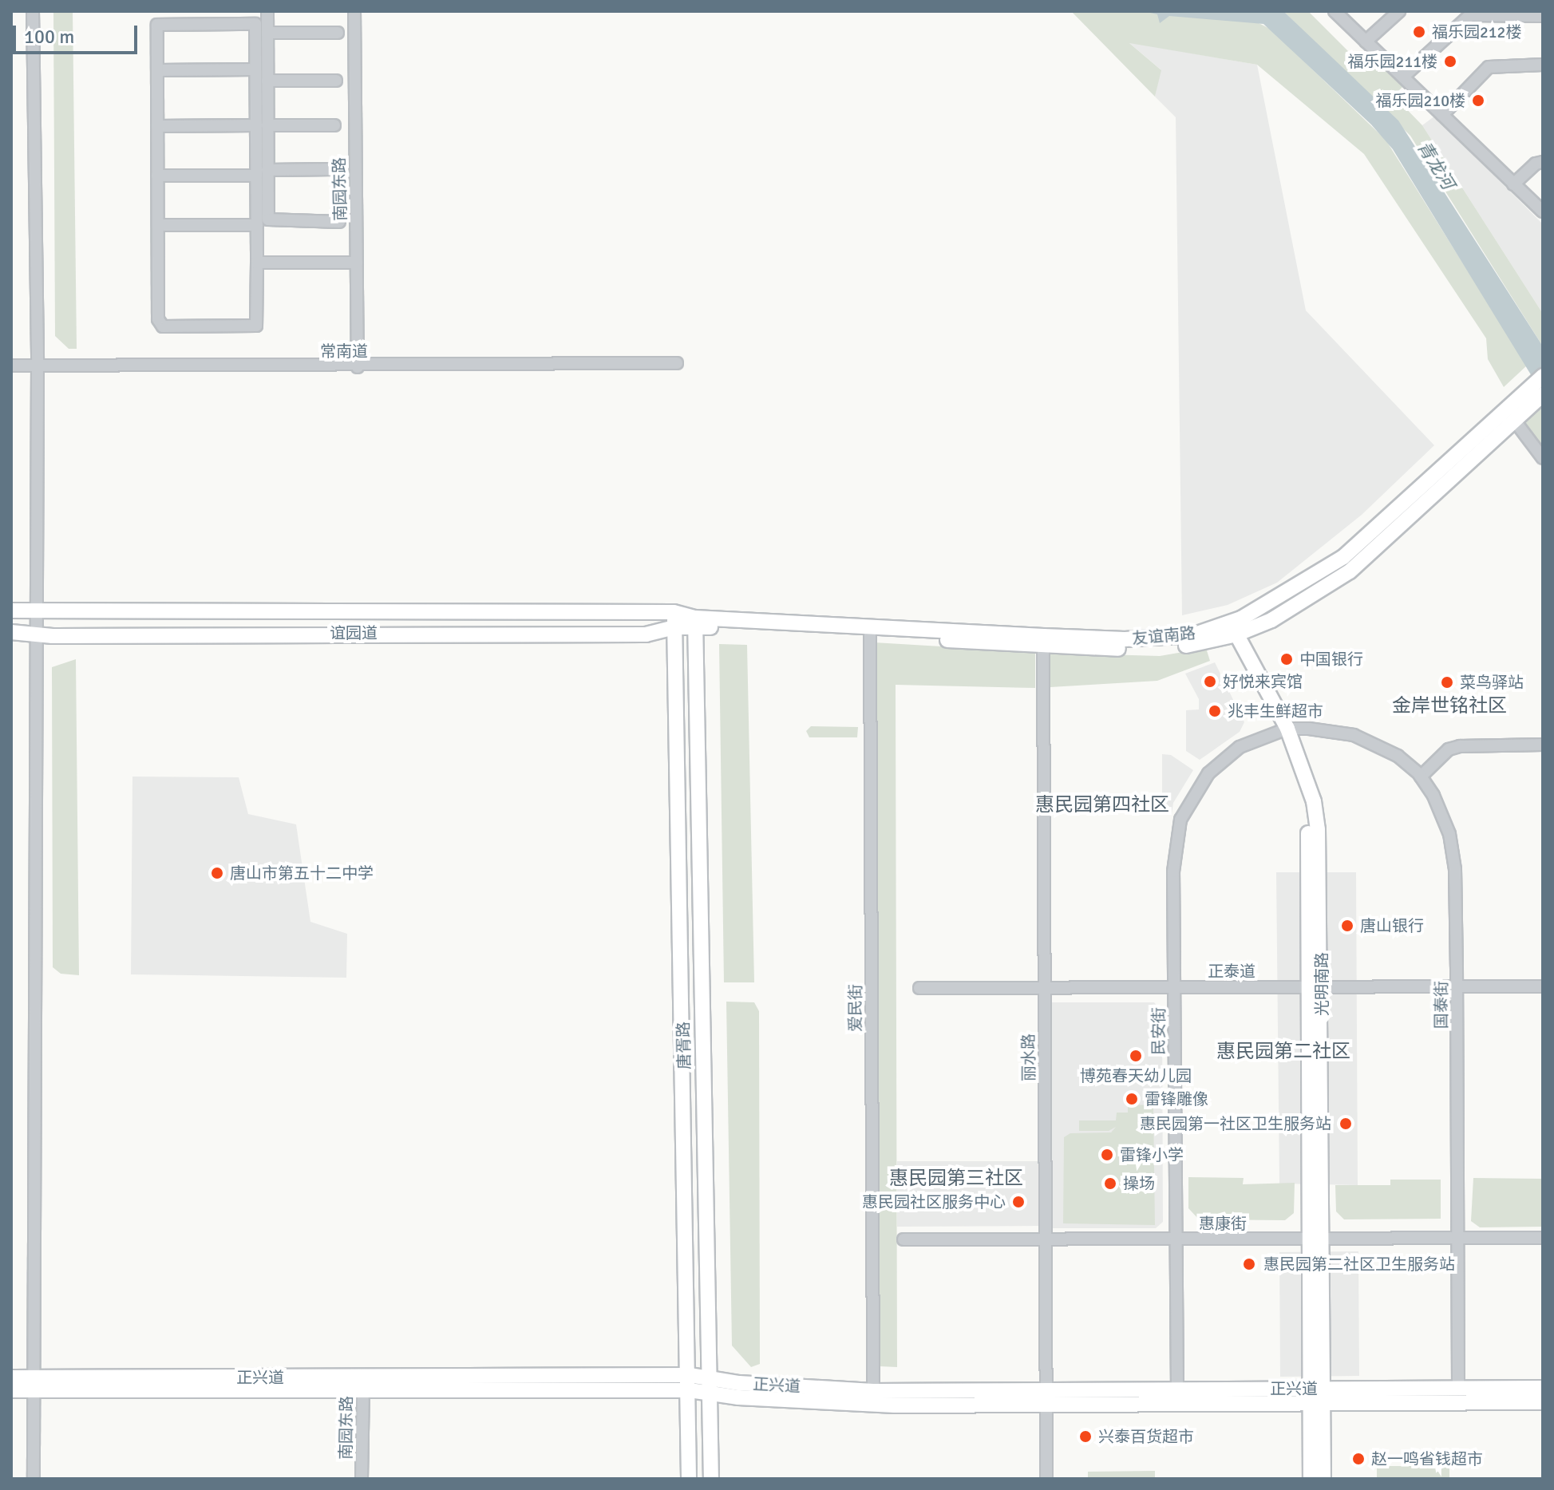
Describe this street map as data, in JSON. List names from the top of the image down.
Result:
{
  "streets": {
    "main road": [
      "谊园道",
      "友谊南路",
      "光明南路",
      "唐胥路",
      "正兴道"
    ],
    "street": [
      "南园东路",
      "常南道",
      "正泰道",
      "国泰街",
      "爱民街",
      "民安街",
      "丽水路",
      "惠康街"
    ]
  },
  "crossings": [
    ["南园东路", "常南道"],
    ["南园东路", "正兴道"],
    ["谊园道", "友谊南路"],
    ["谊园道", "唐胥路"],
    ["友谊南路", "光明南路"],
    ["友谊南路", "爱民街"],
    ["友谊南路", "唐胥路"],
    ["友谊南路", "丽水路"],
    ["正泰道", "光明南路"],
    ["正泰道", "国泰街"],
    ["正泰道", "民安街"],
    ["正泰道", "丽水路"],
    ["光明南路", "国泰街"],
    ["光明南路", "民安街"],
    ["光明南路", "惠康街"],
    ["光明南路", "正兴道"],
    ["国泰街", "民安街"],
    ["国泰街", "惠康街"],
    ["国泰街", "正兴道"],
    ["爱民街", "正兴道"],
    ["民安街", "惠康街"],
    ["民安街", "正兴道"],
    ["唐胥路", "正兴道"],
    ["丽水路", "惠康街"],
    ["丽水路", "正兴道"]
  ],
  "districts": [
    "金岸世铭社区",
    "惠民园第四社区",
    "惠民园第二社区",
    "惠民园第三社区"
  ],
  "water": ["青龙河"],
  "places": [
    "福乐园212楼",
    "福乐园211楼",
    "福乐园210楼",
    "中国银行",
    "好悦来宾馆",
    "菜鸟驿站",
    "兆丰生鲜超市",
    "唐山市第五十二中学",
    "唐山银行",
    "博苑春天幼儿园",
    "雷锋雕像",
    "惠民园第一社区卫生服务站",
    "雷锋小学",
    "操场",
    "惠民园社区服务中心",
    "惠民园第二社区卫生服务站",
    "兴泰百货超市",
    "赵一鸣省钱超市"
  ],
  "scale_bar": "100 m"
}
